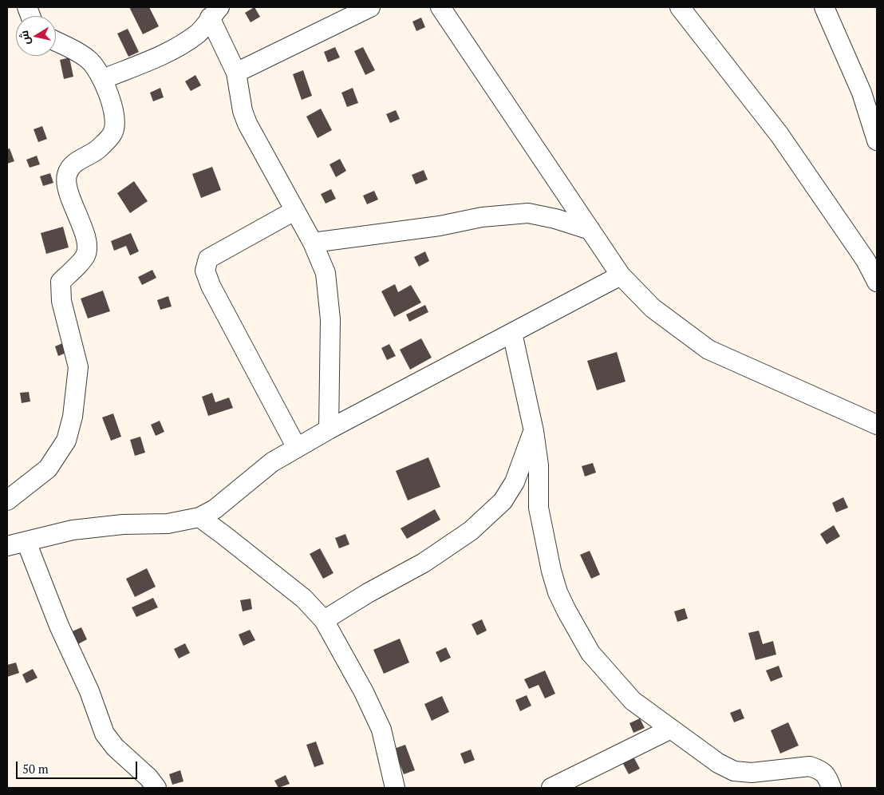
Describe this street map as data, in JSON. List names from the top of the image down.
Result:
{
  "scale_bar": "50 m",
  "north": "left"
}
